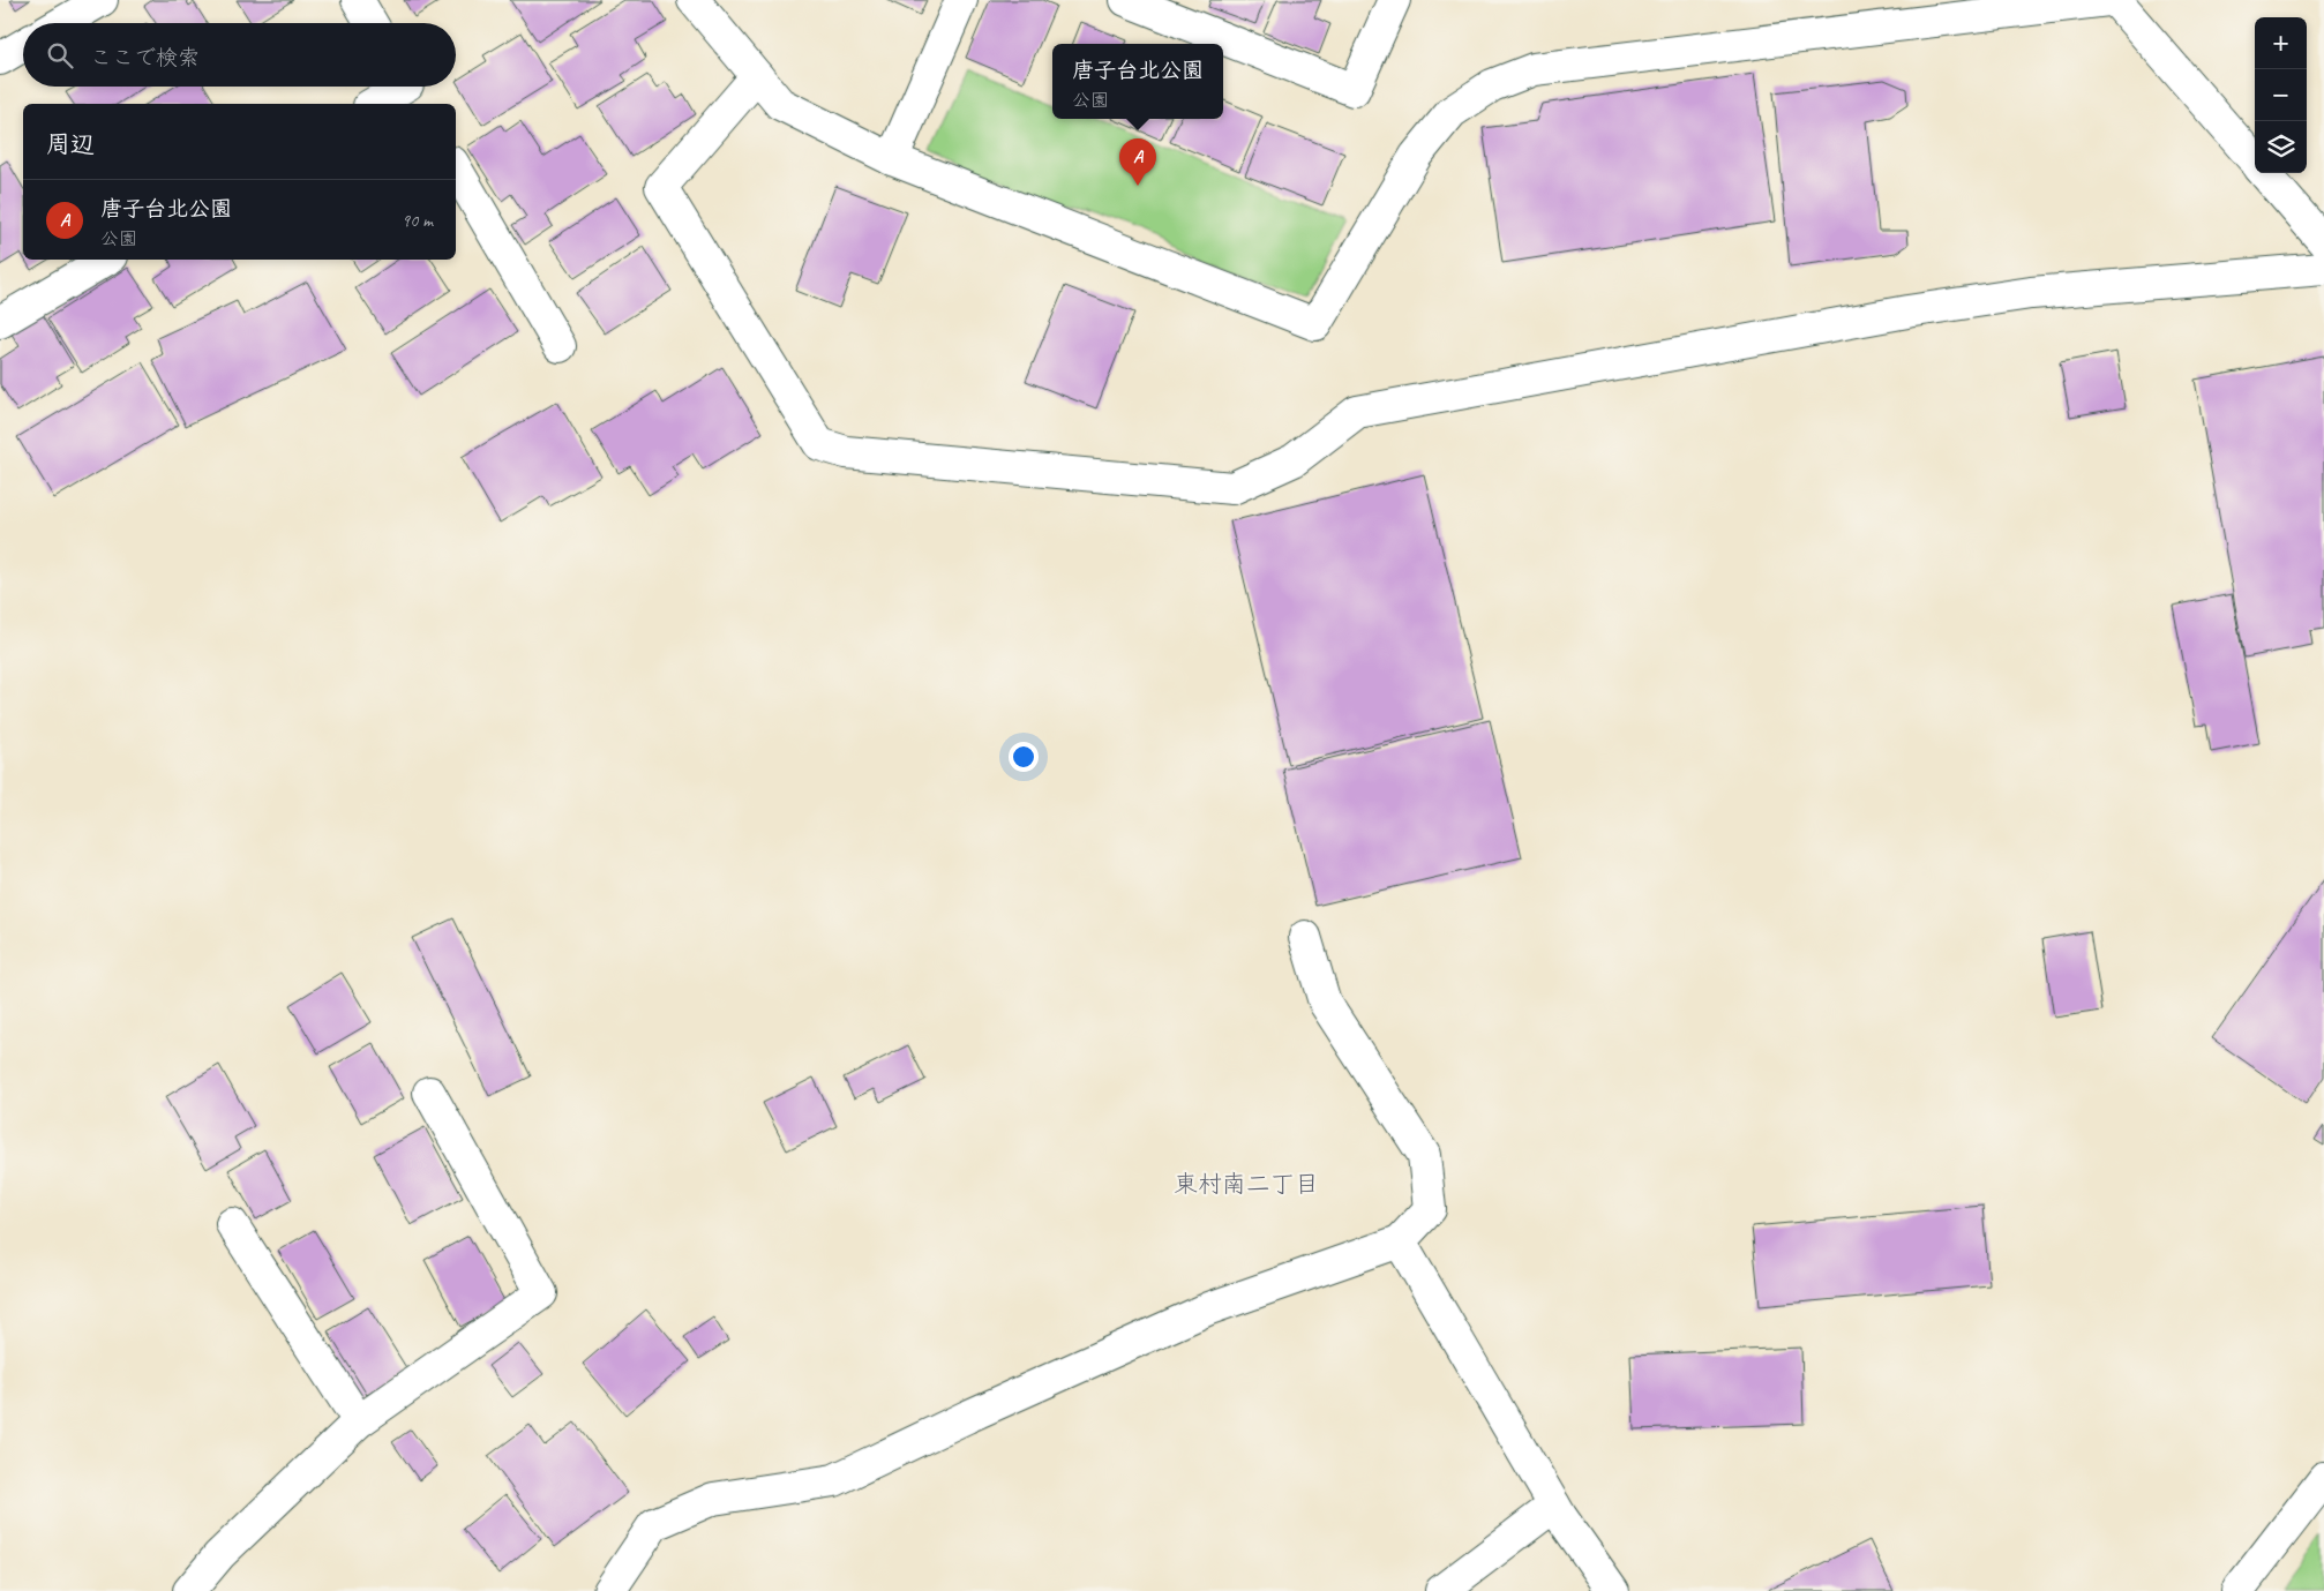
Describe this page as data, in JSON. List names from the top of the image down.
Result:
{
  "districts": ["東村南二丁目"],
  "page": {
    "map_buttons": ["+", "−"],
    "search": "ここで検索",
    "popup": ["唐子台北公園", "公園"],
    "heading": "周辺",
    "pins": "A",
    "list": [
      {
        "mark": "A",
        "name": "唐子台北公園",
        "note": "公園",
        "value": "90 m"
      }
    ]
  }
}
